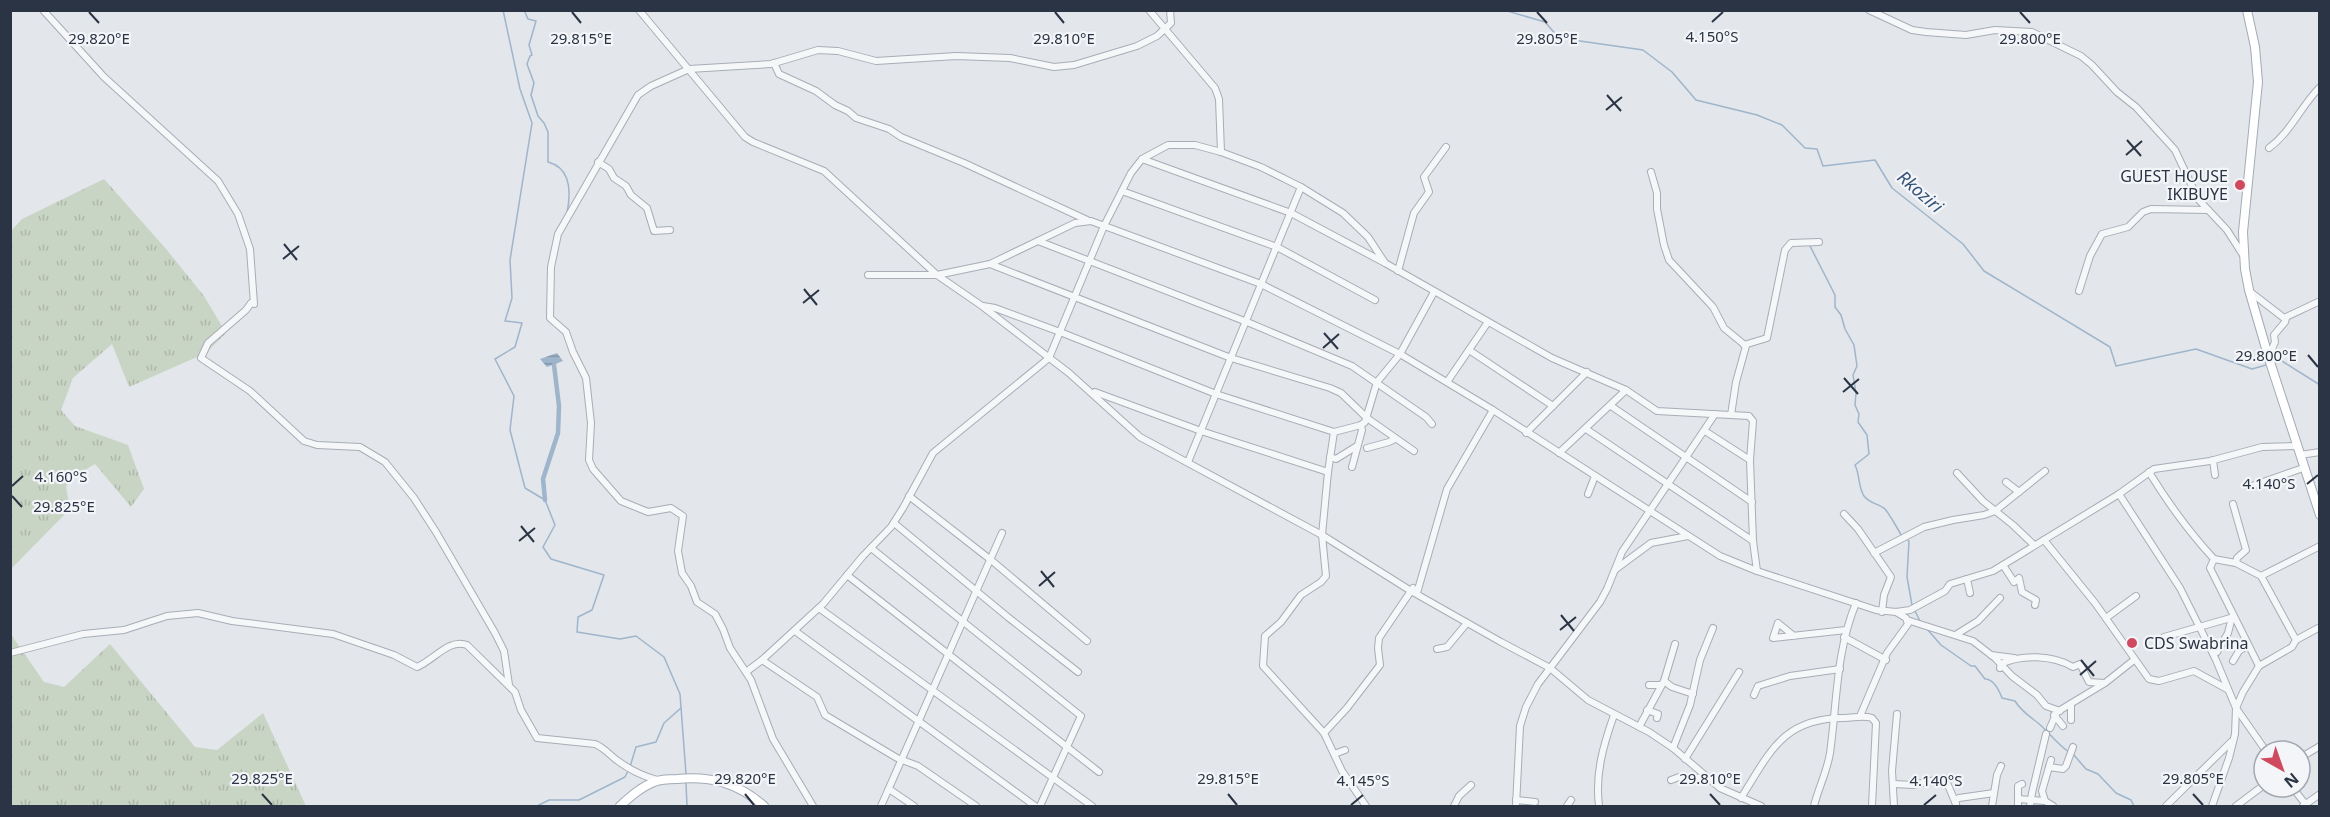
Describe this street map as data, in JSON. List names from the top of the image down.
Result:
{
  "water": ["Rkoziri"],
  "places": ["GUEST HOUSE IKIBUYE", "CDS Swabrina"],
  "north": "bottom right",
  "coordinates": [
    "4.150°S",
    "29.820°E",
    "29.815°E",
    "29.810°E",
    "29.805°E",
    "29.800°E",
    "4.160°S",
    "4.140°S",
    "29.825°E",
    "4.145°S"
  ]
}
